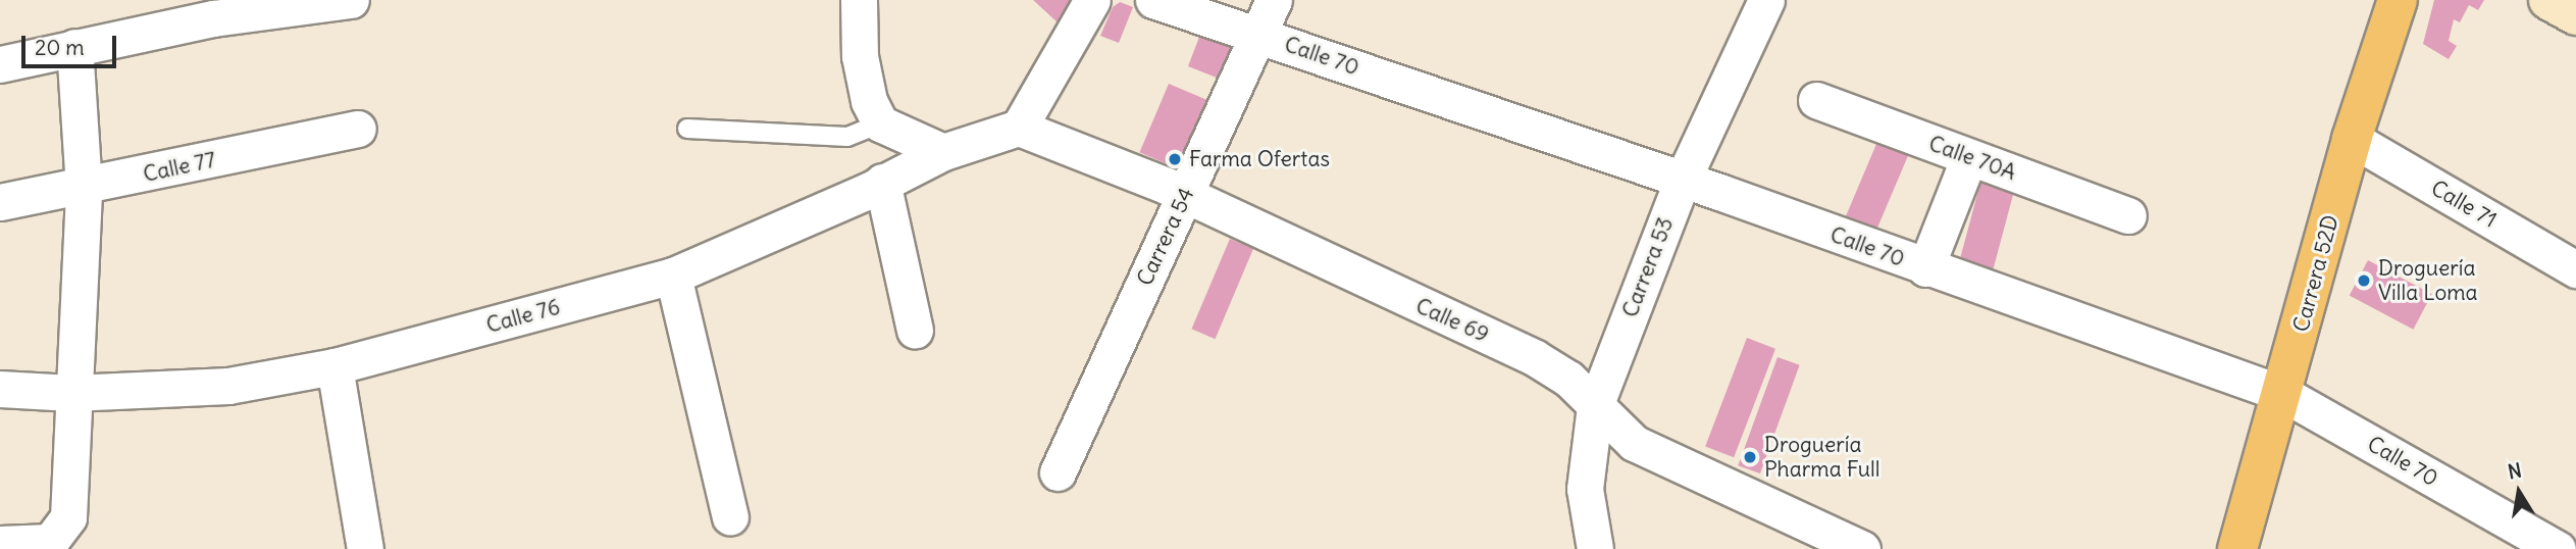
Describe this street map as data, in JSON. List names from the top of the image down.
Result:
{
  "streets": {
    "main road": ["Carrera 52D"],
    "street": [
      "Calle 70",
      "Calle 70A",
      "Calle 77",
      "Calle 71",
      "Carrera 54",
      "Carrera 53",
      "Calle 76",
      "Calle 69"
    ]
  },
  "crossings": [
    ["Calle 70", "Carrera 54"],
    ["Calle 70", "Carrera 53"],
    ["Calle 70", "Carrera 52D"],
    ["Calle 71", "Carrera 52D"],
    ["Carrera 54", "Calle 69"],
    ["Carrera 53", "Calle 69"],
    ["Calle 76", "Calle 69"]
  ],
  "places": ["Farma Ofertas", "Droguería Villa Loma", "Droguería Pharma Full"],
  "scale_bar": "20 m",
  "north": "top"
}
